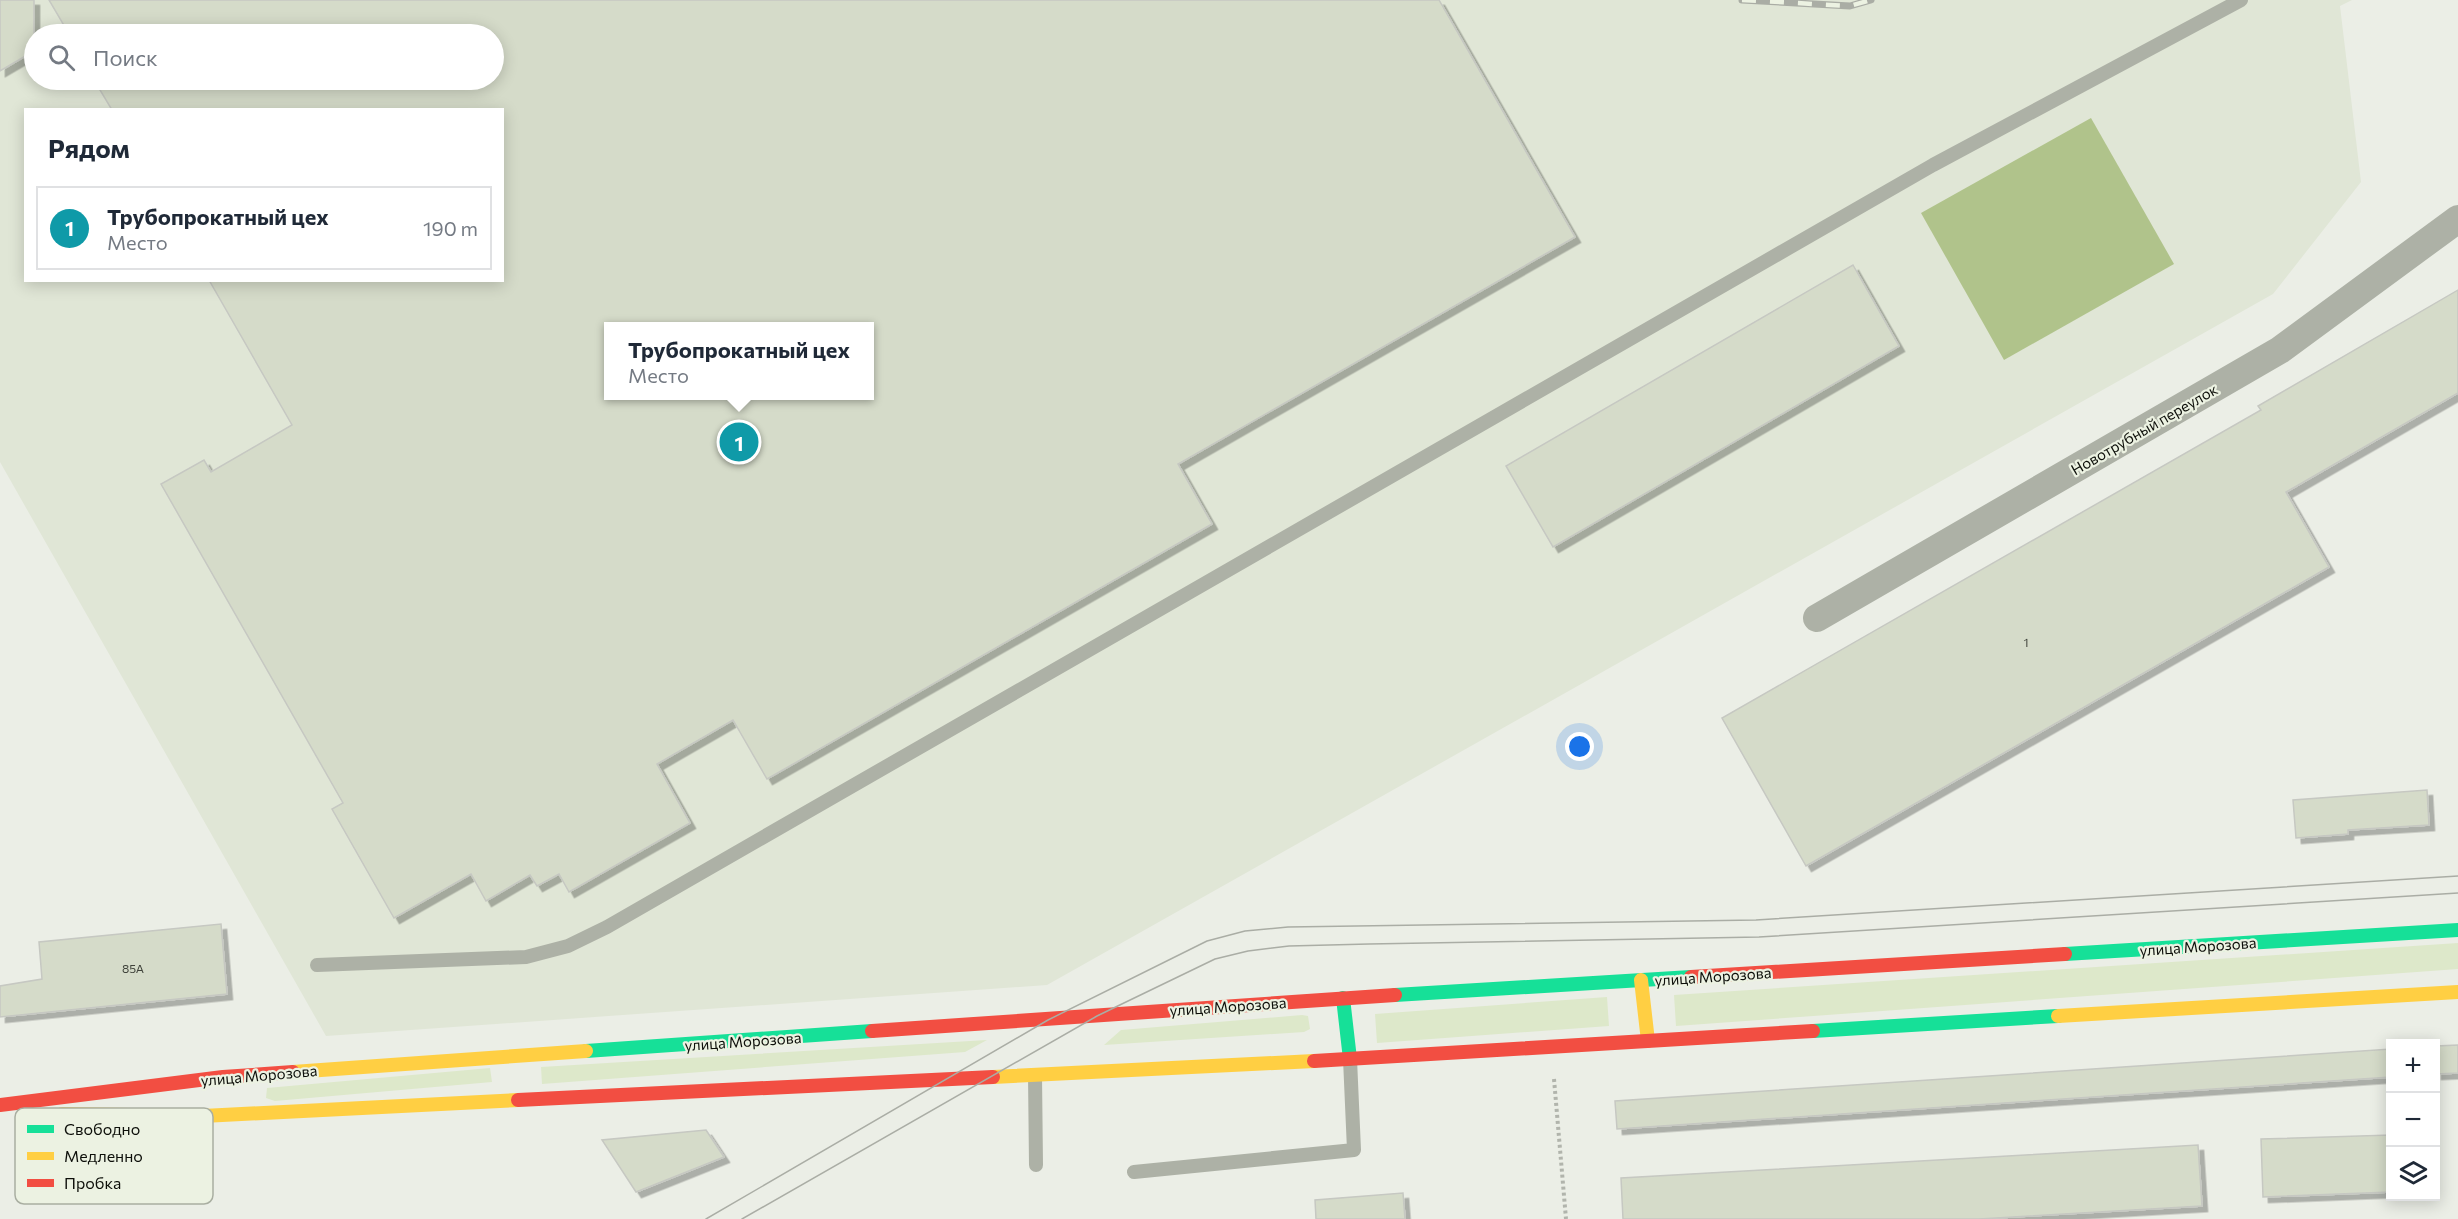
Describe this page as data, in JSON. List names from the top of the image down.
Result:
{
  "streets": {
    "main road": ["улица Морозова"],
    "street": ["Новотрубный переулок"]
  },
  "house_numbers": ["1", "85А"],
  "legend": ["Свободно", "Медленно", "Пробка"],
  "page": {
    "search": "Поиск",
    "heading": "Рядом",
    "list": [
      {
        "mark": "1",
        "name": "Трубопрокатный цех",
        "note": "Место",
        "value": "190 m"
      }
    ],
    "popup": ["Трубопрокатный цех", "Место"],
    "pins": "1",
    "map_buttons": ["+", "−"]
  }
}
